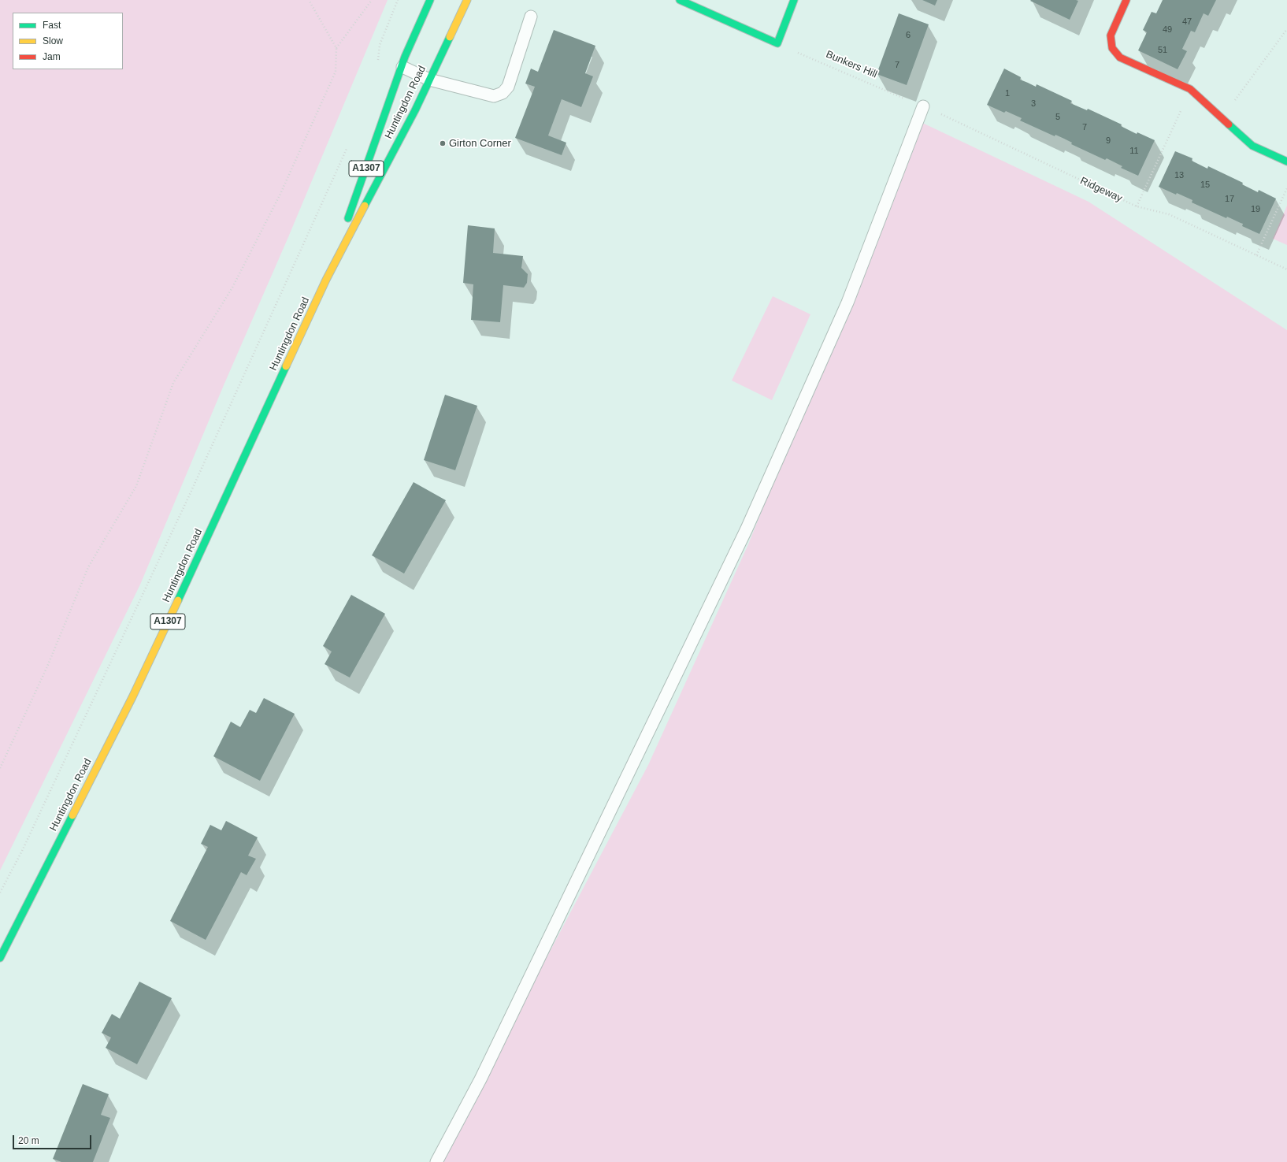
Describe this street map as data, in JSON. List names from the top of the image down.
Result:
{
  "streets": {
    "main road": ["Huntingdon Road", "A1307"],
    "path": ["Bunkers Hill", "Ridgeway"]
  },
  "crossings": [
    ["Bunkers Hill", "Ridgeway"]
  ],
  "places": ["Girton Corner"],
  "house_numbers": [
    "47",
    "49",
    "6",
    "51",
    "7",
    "1",
    "3",
    "5",
    "7",
    "9",
    "11",
    "13",
    "15",
    "17",
    "19"
  ],
  "legend": ["Fast", "Slow", "Jam"],
  "scale_bar": "20 m"
}
